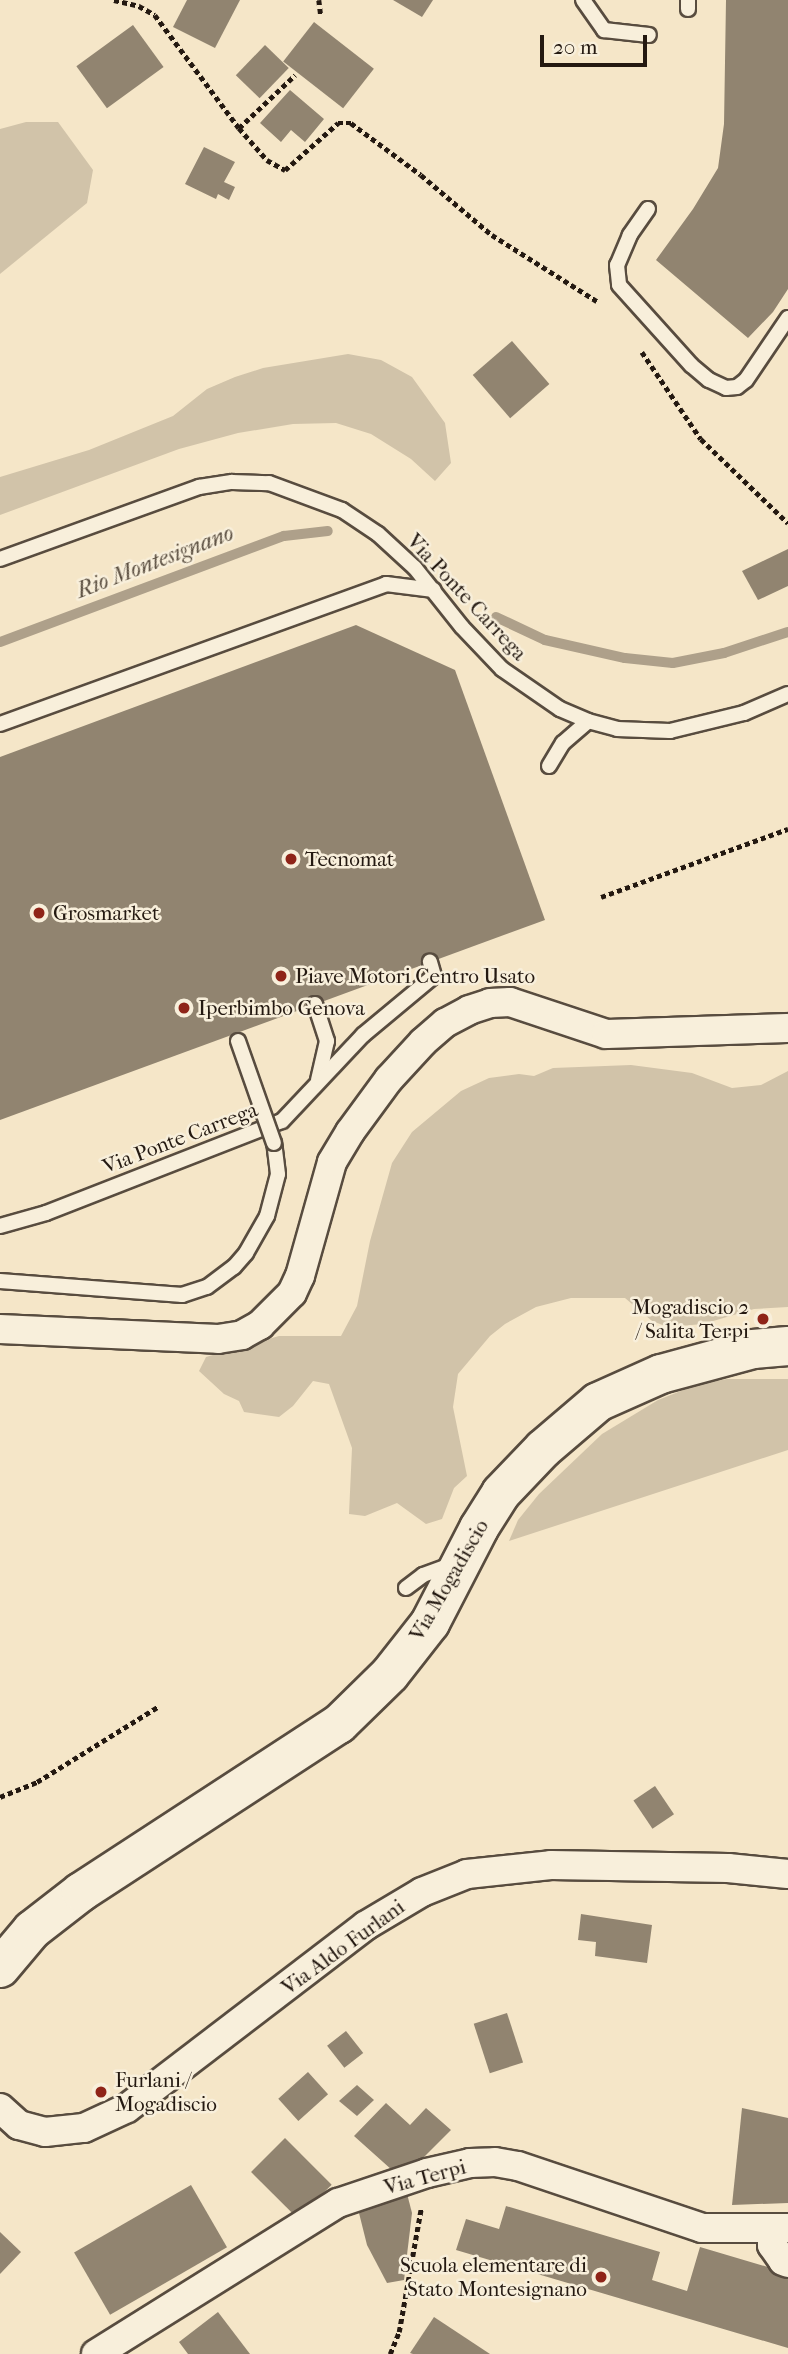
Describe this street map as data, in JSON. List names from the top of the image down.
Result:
{
  "streets": {
    "street": ["Via Mogadiscio", "Via Aldo Furlani", "Via Terpi"],
    "lane": ["Via Ponte Carrega"]
  },
  "water": ["Rio Montesignano"],
  "places": [
    "Tecnomat",
    "Grosmarket",
    "Piave Motori Centro Usato",
    "Iperbimbo Genova",
    "Mogadiscio 2 / Salita Terpi",
    "Furlani / Mogadiscio",
    "Scuola elementare di Stato Montesignano"
  ],
  "scale_bar": "20 m"
}
